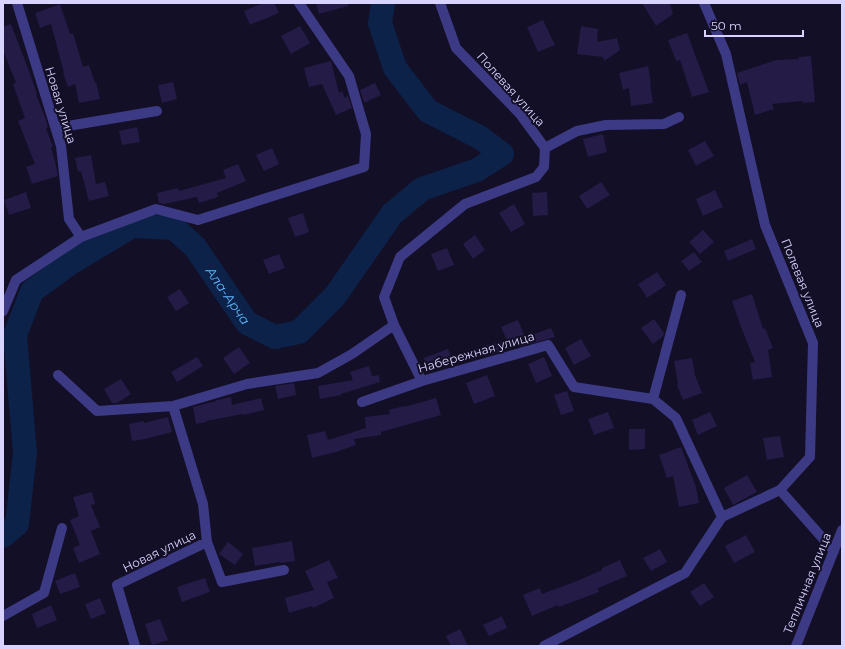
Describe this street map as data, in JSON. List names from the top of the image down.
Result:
{
  "streets": {
    "street": [
      "Полевая улица",
      "Новая улица",
      "Набережная улица",
      "Тепличная улица"
    ]
  },
  "water": ["Ала-Арча"],
  "scale_bar": "50 m"
}
